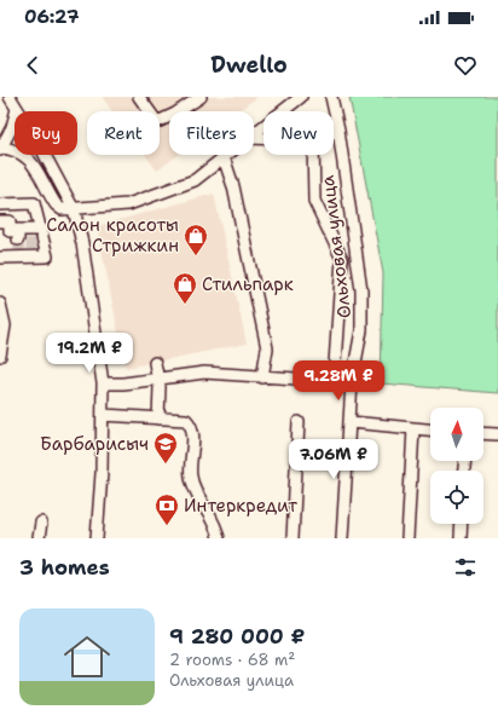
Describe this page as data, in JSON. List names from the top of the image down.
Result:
{
  "streets": {
    "street": ["Ольховая улица"]
  },
  "places": {
    "shop": ["Салон красоты Стрижкин", "Стильпарк"],
    "school or university": ["Барбарисыч"],
    "bank": ["Интеркредит"]
  },
  "north": "top",
  "page": {
    "status": "06:27",
    "header": "Dwello",
    "chip": [
      "Buy",
      "Rent",
      "Filters",
      "New"
    ],
    "price": ["19.2M ₽", "9.28M ₽", "7.06M ₽"],
    "heading": "3 homes",
    "list": [
      {
        "name": "9 280 000 ₽",
        "note": "2 rooms · 68 m² · Ольховая улица"
      }
    ]
  }
}
